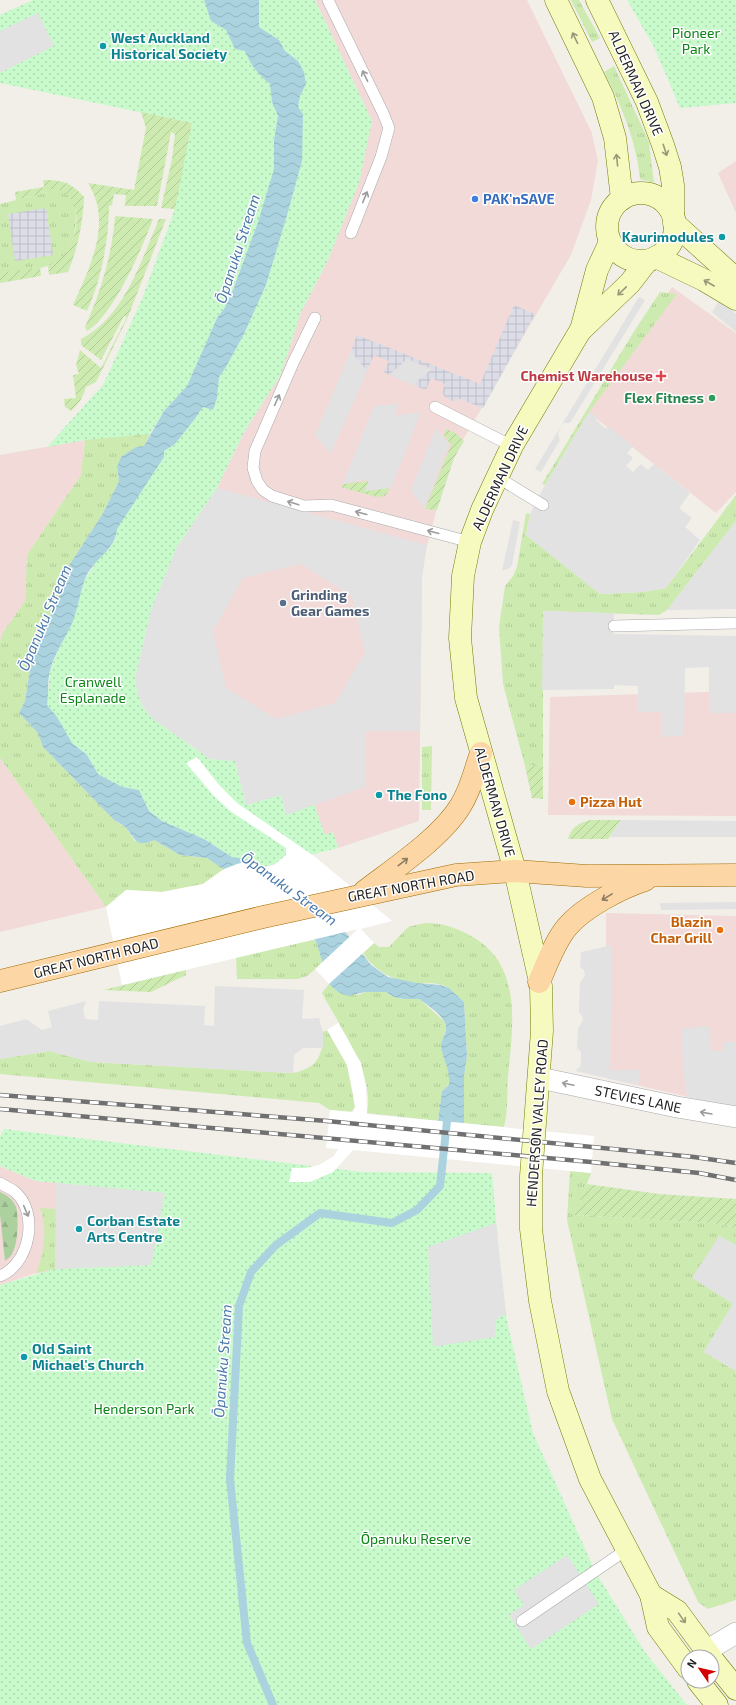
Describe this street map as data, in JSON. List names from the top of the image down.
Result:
{
  "streets": {
    "main road": ["ALDERMAN DRIVE", "GREAT NORTH ROAD", "HENDERSON VALLEY ROAD"],
    "street": ["STEVIES LANE"]
  },
  "crossings": [
    ["ALDERMAN DRIVE", "GREAT NORTH ROAD"],
    ["ALDERMAN DRIVE", "HENDERSON VALLEY ROAD"],
    ["GREAT NORTH ROAD", "HENDERSON VALLEY ROAD"],
    ["STEVIES LANE", "HENDERSON VALLEY ROAD"]
  ],
  "one_way": ["STEVIES LANE"],
  "water": ["Ōpanuku Stream"],
  "parks": [
    "Pioneer Park",
    "Cranwell Esplanade",
    "Henderson Park",
    "Ōpanuku Reserve"
  ],
  "places": {
    "other": [
      "West Auckland Historical Society",
      "PAK'nSAVE",
      "Kaurimodules",
      "Flex Fitness",
      "Grinding Gear Games",
      "The Fono",
      "Pizza Hut",
      "Blazin Char Grill",
      "Corban Estate Arts Centre",
      "Old Saint Michael's Church"
    ],
    "health": ["Chemist Warehouse"]
  },
  "north": "top left"
}
